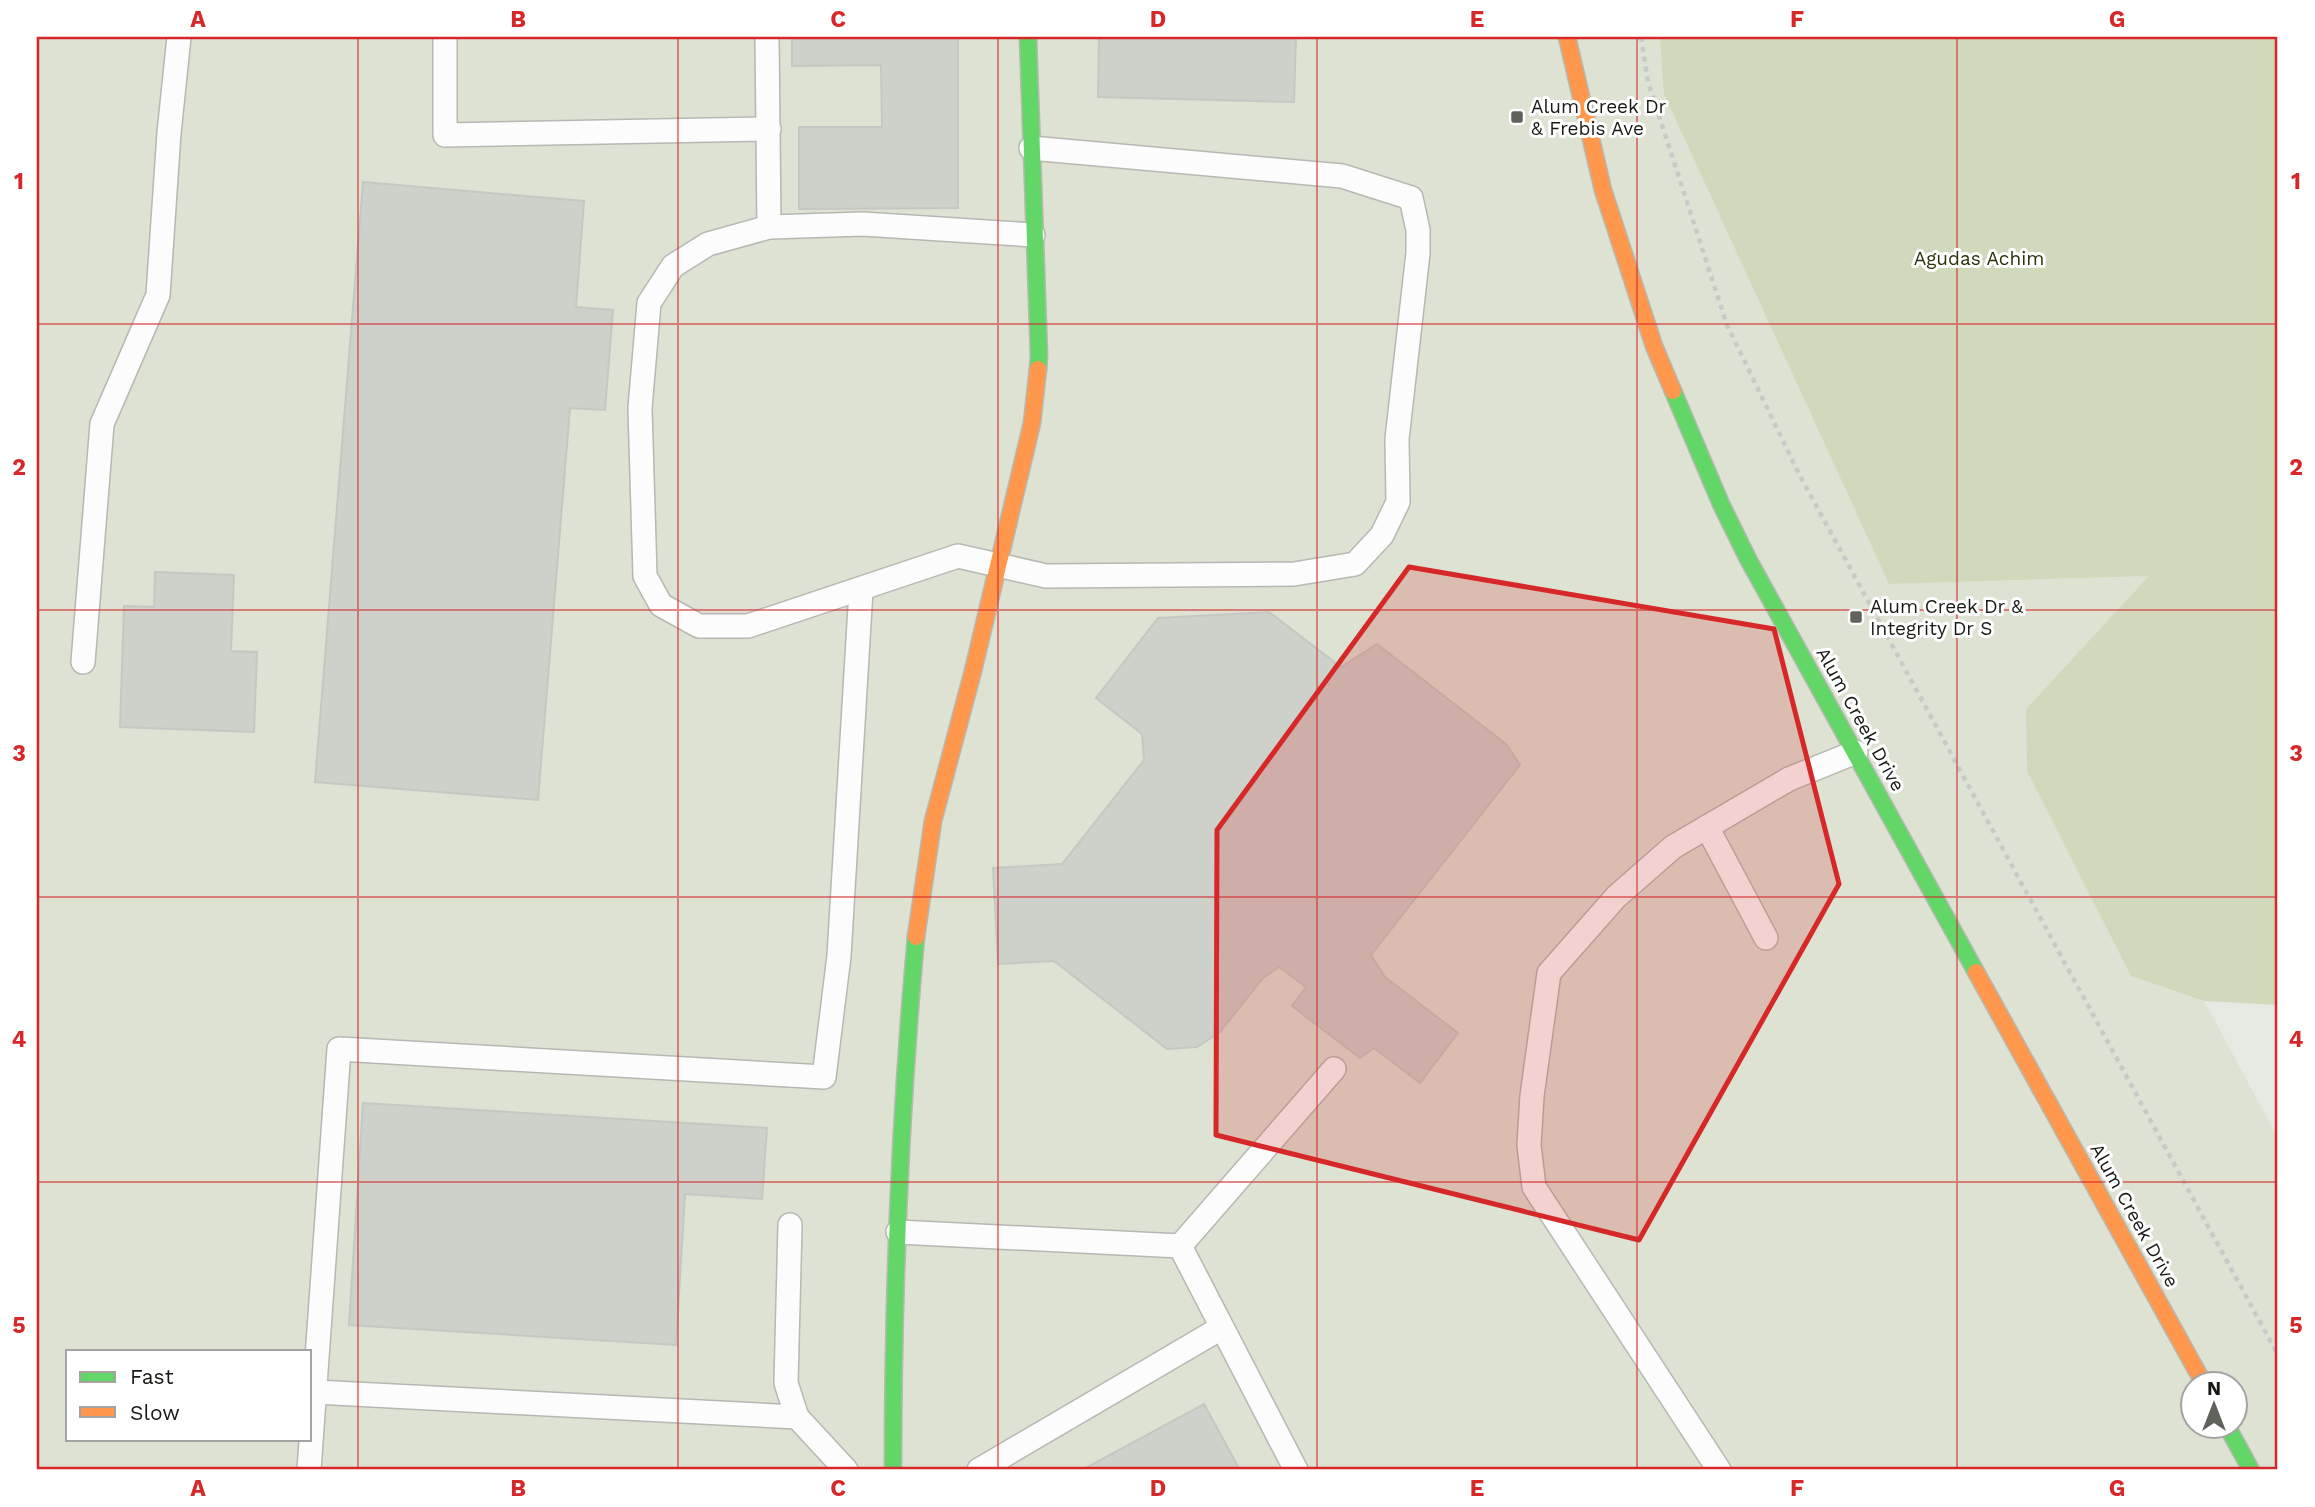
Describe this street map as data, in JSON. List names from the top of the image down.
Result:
{
  "streets": {
    "main road": ["Alum Creek Drive"]
  },
  "parks": ["Agudas Achim"],
  "places": {
    "transit": ["Alum Creek Dr & Frebis Ave", "Alum Creek Dr & Integrity Dr S"]
  },
  "legend": ["Fast", "Slow"],
  "north": "top",
  "grid": {
    "columns": [
      "A",
      "B",
      "C",
      "D",
      "E",
      "F",
      "G"
    ],
    "rows": [
      "1",
      "2",
      "3",
      "4",
      "5"
    ]
  }
}
